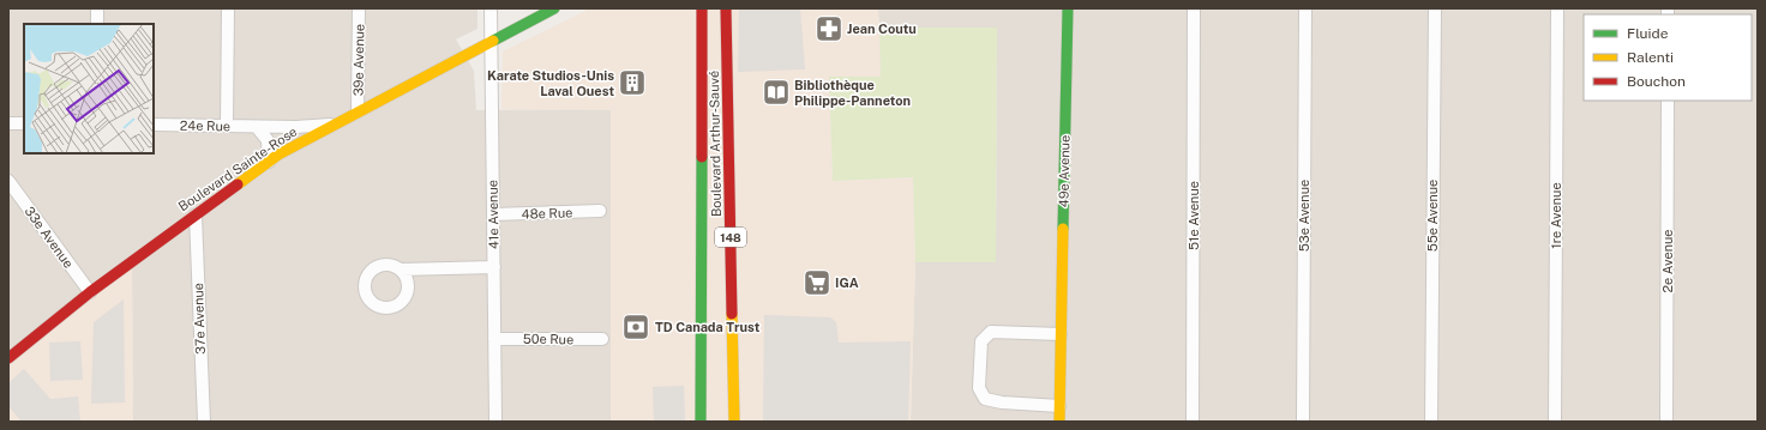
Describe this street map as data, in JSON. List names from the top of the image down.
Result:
{
  "streets": {
    "street": [
      "39e Avenue",
      "24e Rue",
      "Boulevard Arthur-Sauvé",
      "Boulevard Sainte-Rose",
      "49e Avenue",
      "48e Rue",
      "41e Avenue",
      "51e Avenue",
      "53e Avenue",
      "55e Avenue",
      "1re Avenue",
      "33e Avenue",
      "148",
      "2e Avenue",
      "37e Avenue",
      "50e Rue"
    ]
  },
  "crossings": [
    ["39e Avenue", "Boulevard Sainte-Rose"],
    ["24e Rue", "Boulevard Sainte-Rose"],
    ["Boulevard Sainte-Rose", "41e Avenue"],
    ["Boulevard Sainte-Rose", "33e Avenue"],
    ["Boulevard Sainte-Rose", "37e Avenue"],
    ["48e Rue", "41e Avenue"],
    ["41e Avenue", "50e Rue"]
  ],
  "places": {
    "pharmacy": ["Jean Coutu"],
    "building": ["Karate Studios-Unis Laval Ouest"],
    "library": ["Bibliothèque Philippe-Panneton"],
    "supermarket": ["IGA"],
    "bank": ["TD Canada Trust"]
  },
  "legend": ["Fluide", "Ralenti", "Bouchon"]
}
